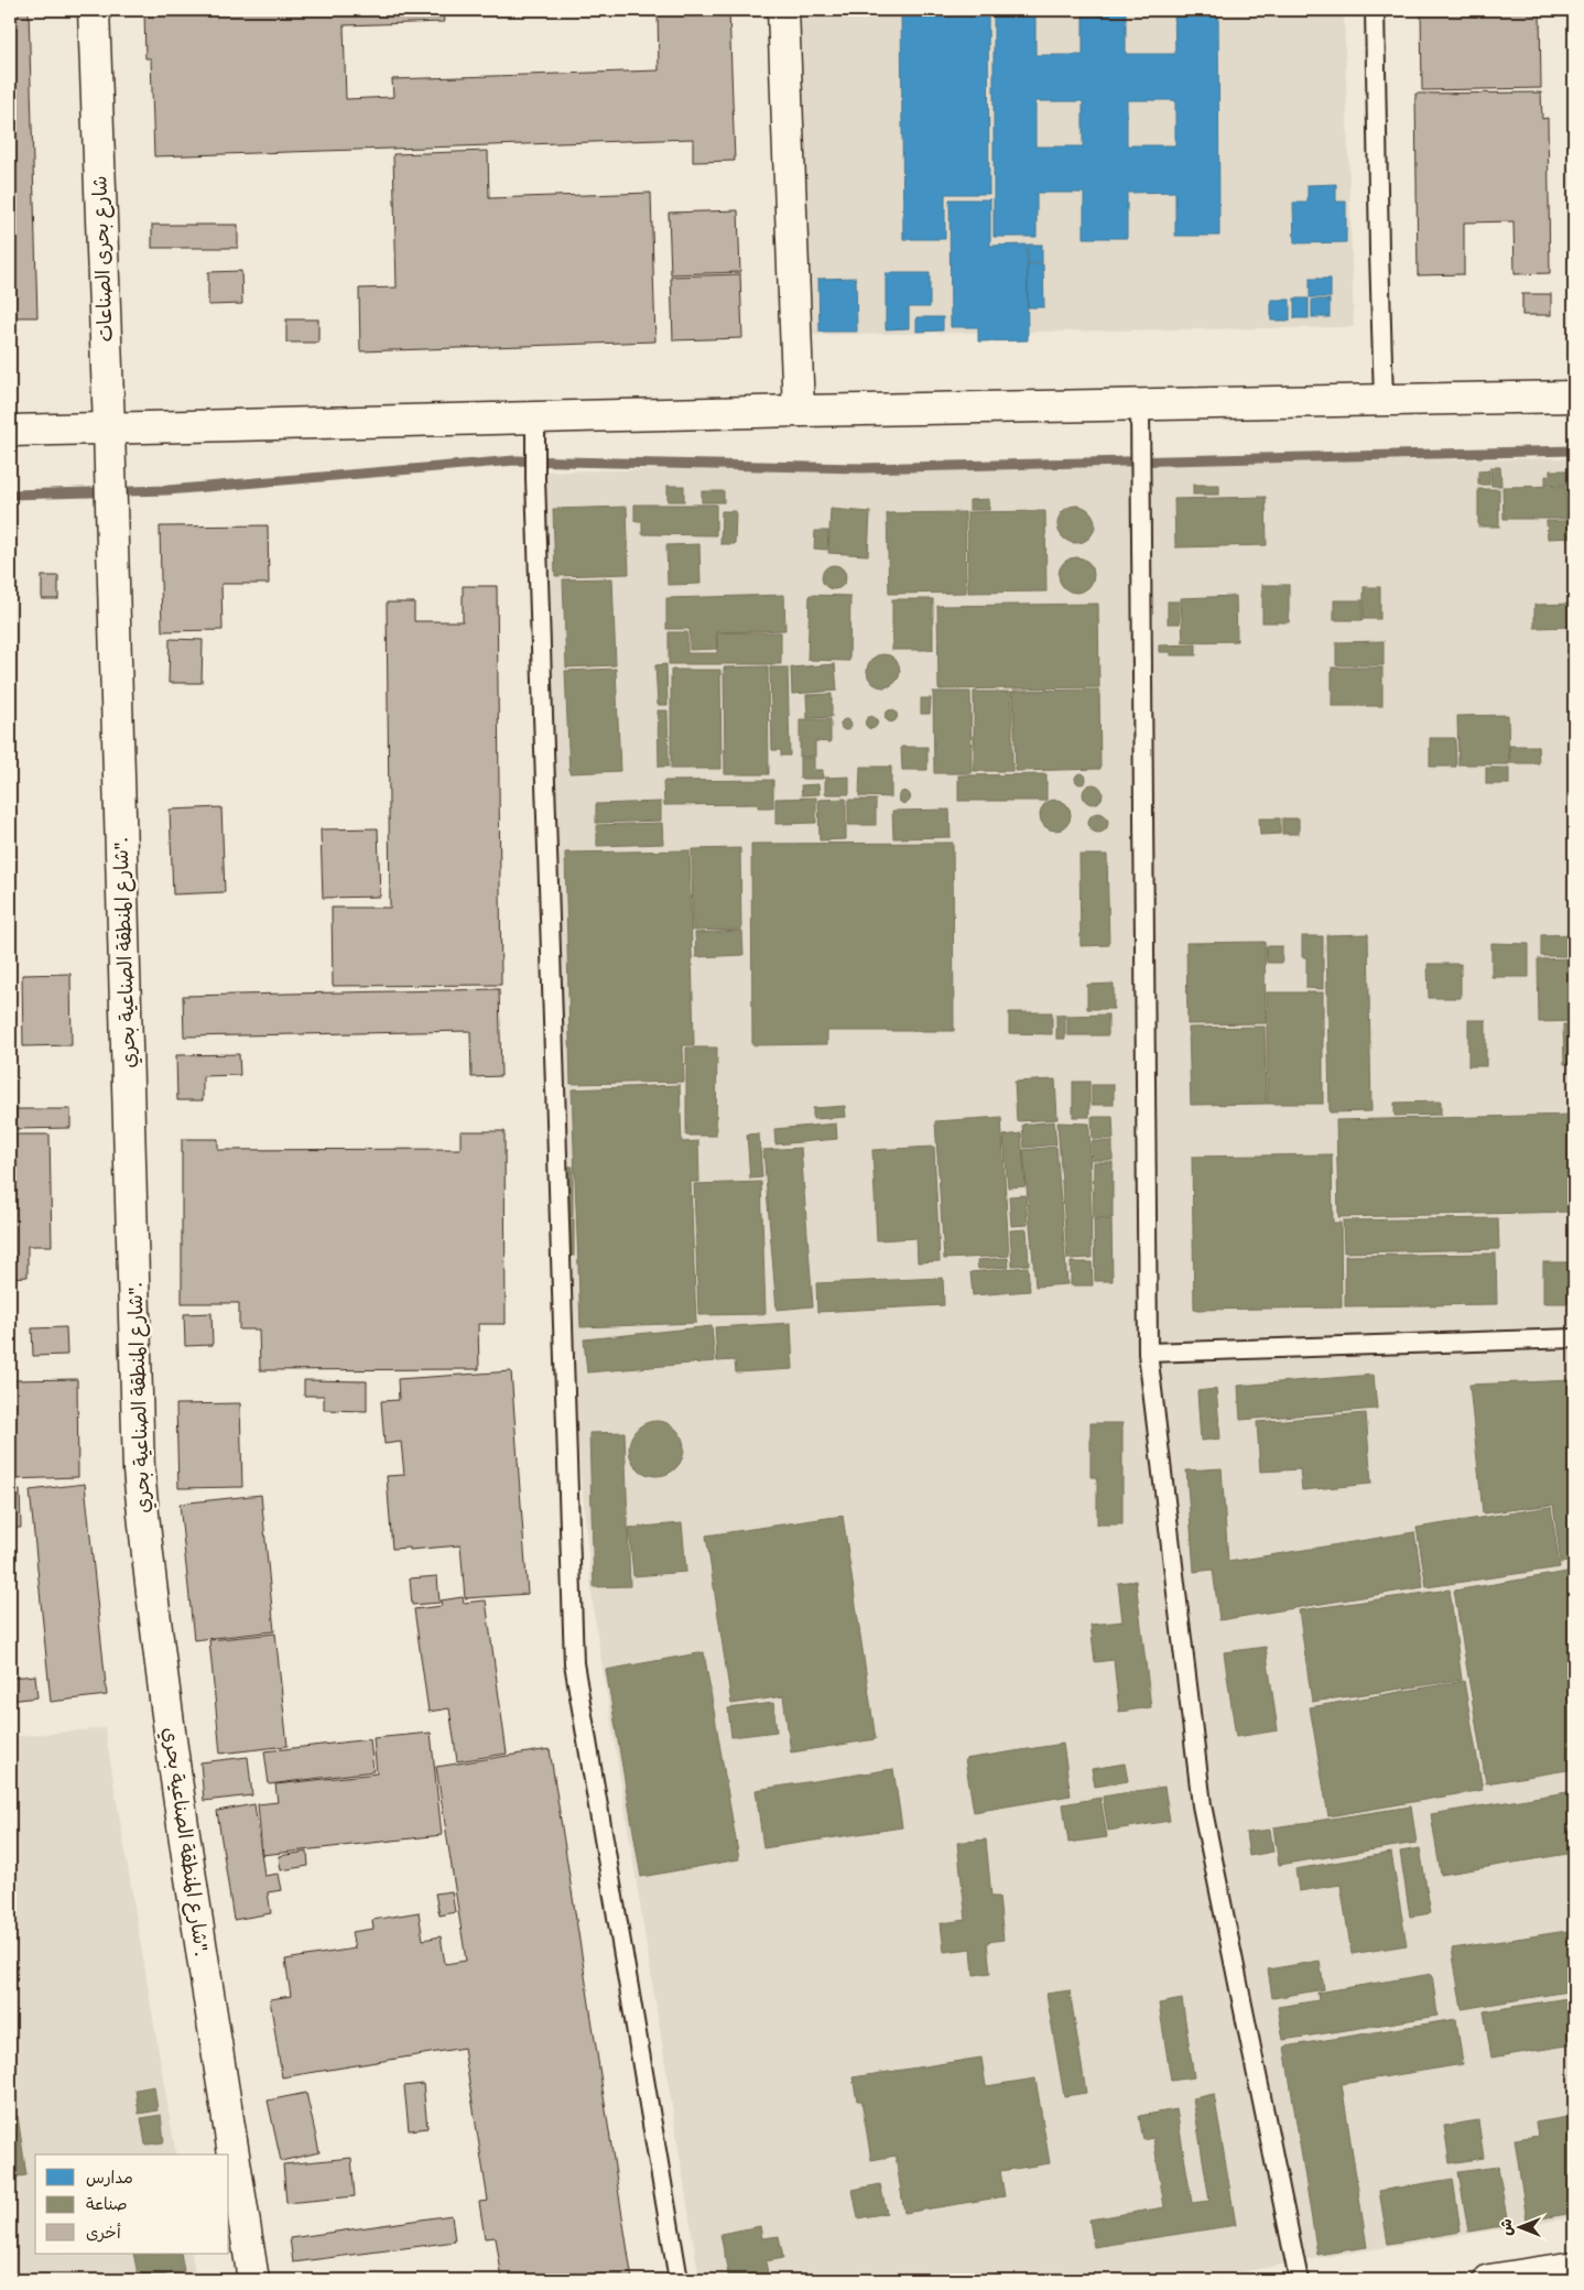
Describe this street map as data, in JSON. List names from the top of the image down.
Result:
{
  "streets": {
    "street": ["شارع بحرى الصناعات", "شارع المنطقة الصناعية بحري\"."]
  },
  "crossings": [
    ["شارع بحرى الصناعات", "شارع المنطقة الصناعية بحري\"."]
  ],
  "legend": ["مدارس", "صناعة", "أخرى"],
  "north": "left"
}
